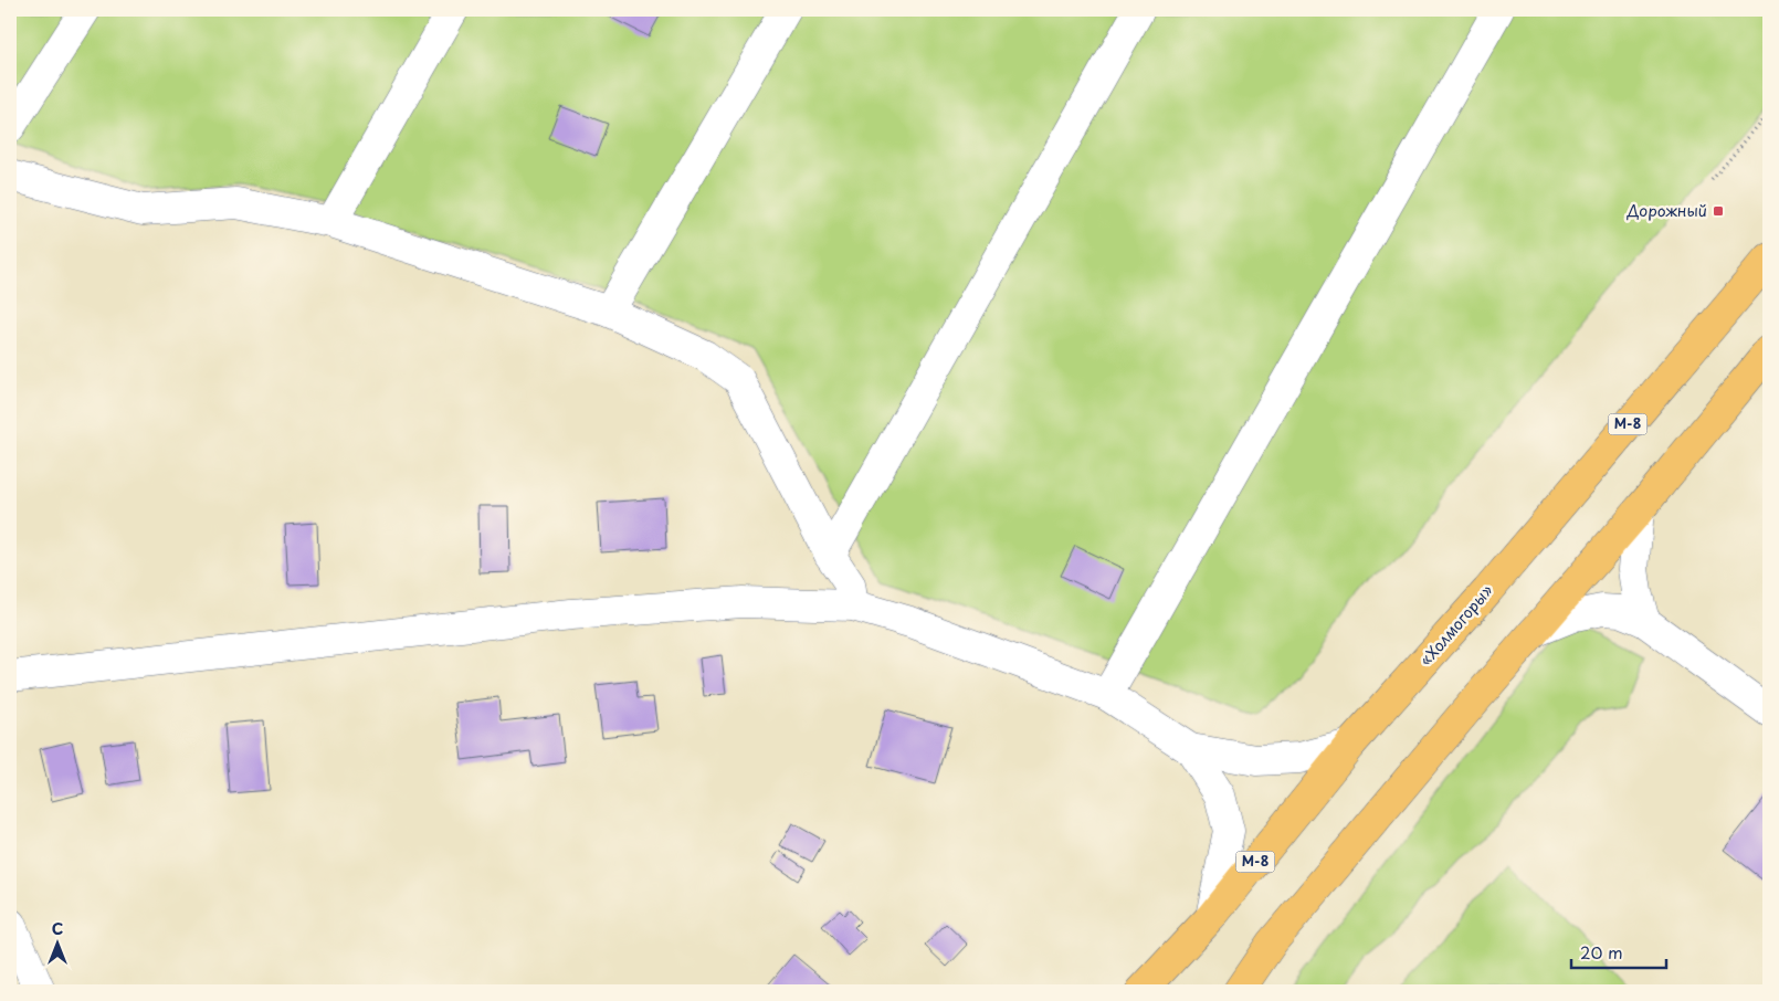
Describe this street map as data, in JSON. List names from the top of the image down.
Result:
{
  "streets": {
    "highway": ["М-8", "«Холмогоры»"]
  },
  "places": {
    "transit": ["Дорожный"]
  },
  "scale_bar": "20 m",
  "north": "top"
}
